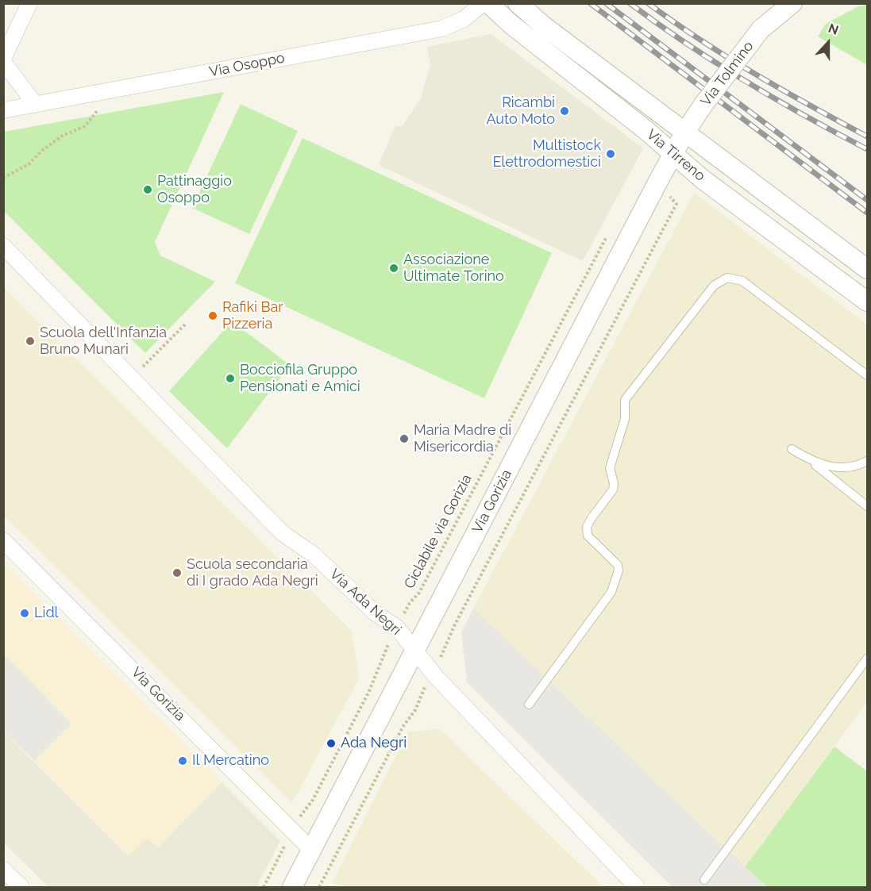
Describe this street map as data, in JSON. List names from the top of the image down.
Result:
{
  "streets": {
    "street": [
      "Via Osoppo",
      "Via Tolmino",
      "Via Tirreno",
      "Via Gorizia",
      "Via Ada Negri"
    ],
    "path": ["Ciclabile via Gorizia"]
  },
  "crossings": [
    ["Via Tolmino", "Via Tirreno"],
    ["Via Tolmino", "Via Gorizia"],
    ["Via Tirreno", "Via Gorizia"],
    ["Via Gorizia", "Ciclabile via Gorizia"],
    ["Via Gorizia", "Via Ada Negri"],
    ["Ciclabile via Gorizia", "Via Ada Negri"]
  ],
  "places": [
    "Ricambi Auto Moto",
    "Multistock Elettrodomestici",
    "Pattinaggio Osoppo",
    "Associazione Ultimate Torino",
    "Rafiki Bar Pizzeria",
    "Scuola dell'Infanzia Bruno Munari",
    "Bocciofila Gruppo Pensionati e Amici",
    "Maria Madre di Misericordia",
    "Scuola secondaria di I grado Ada Negri",
    "Lidl",
    "Ada Negri",
    "Il Mercatino"
  ],
  "north": "top"
}
